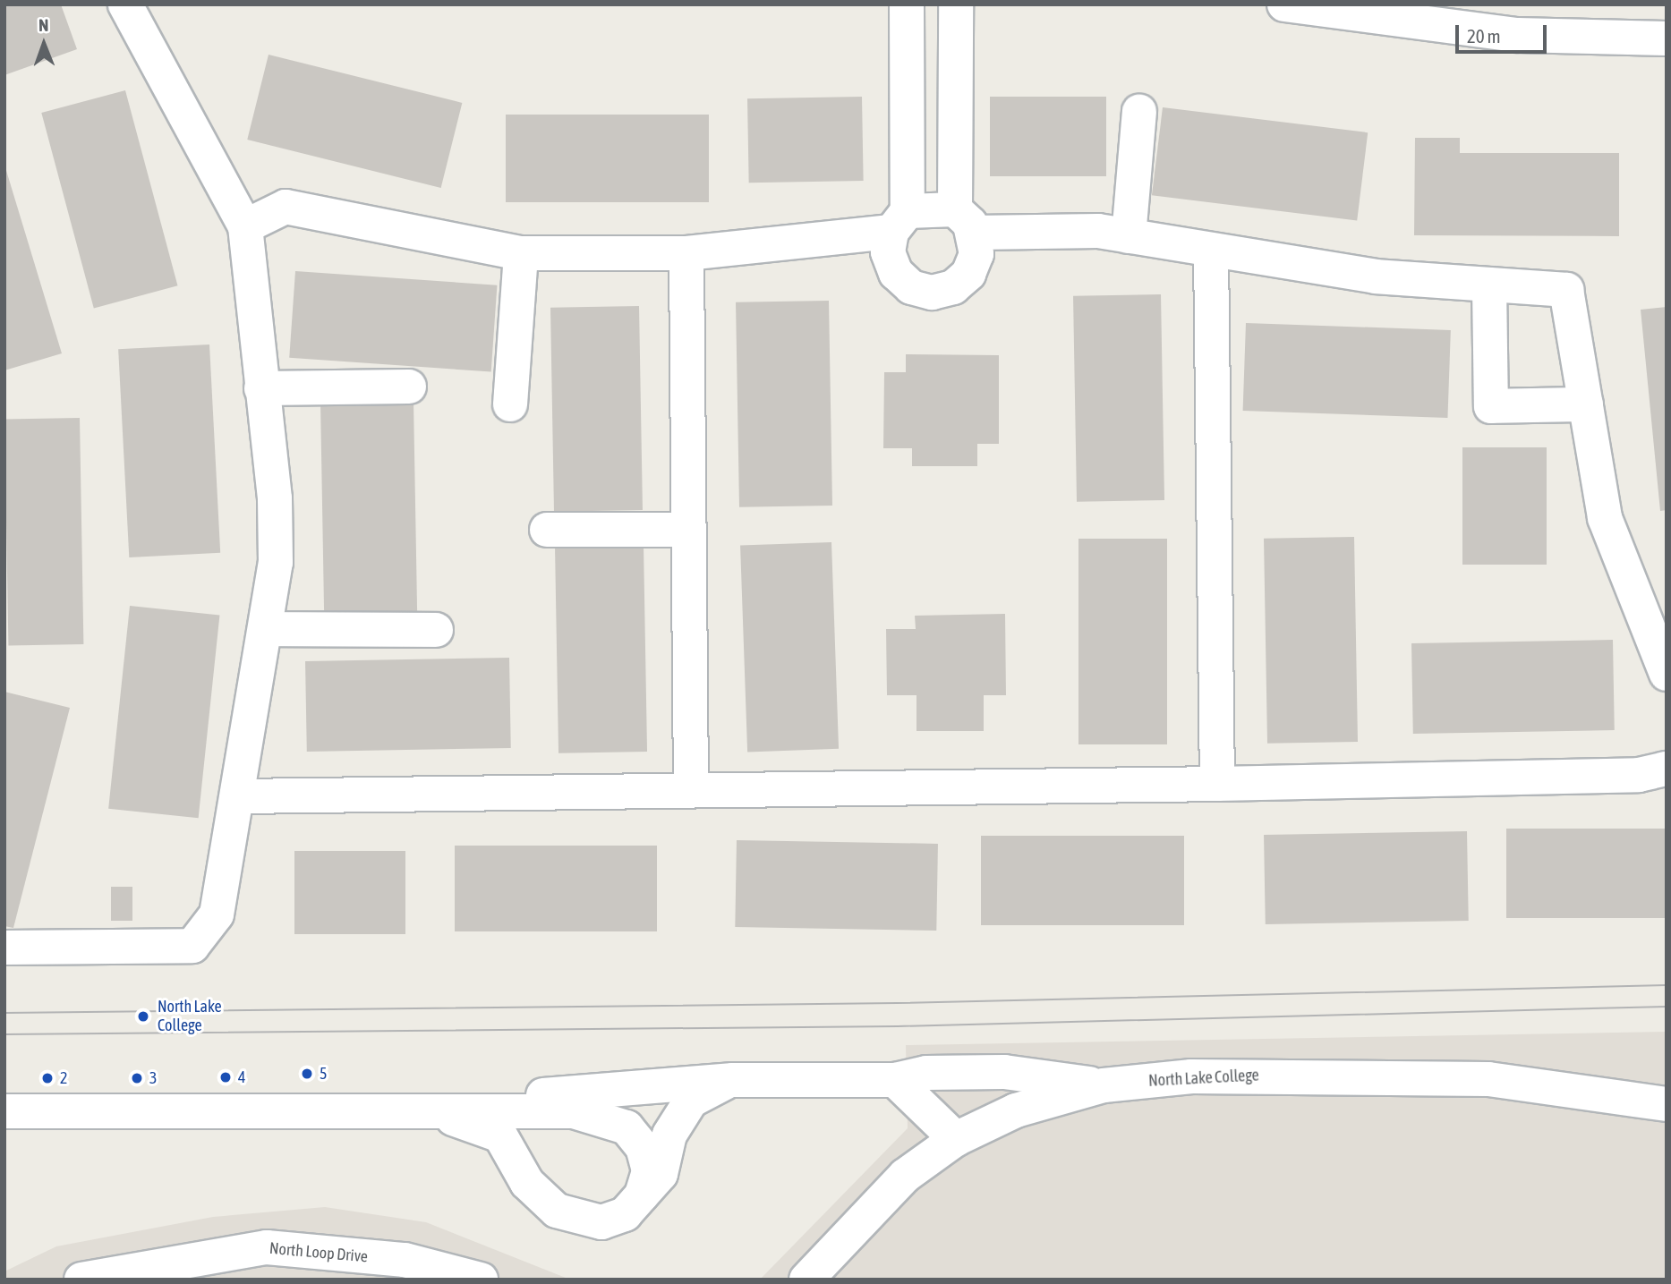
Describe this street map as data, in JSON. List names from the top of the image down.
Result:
{
  "streets": {
    "street": ["North Lake College", "North Loop Drive"]
  },
  "places": [
    "North Lake College",
    "5",
    "4",
    "2",
    "3"
  ],
  "scale_bar": "20 m",
  "north": "top"
}
